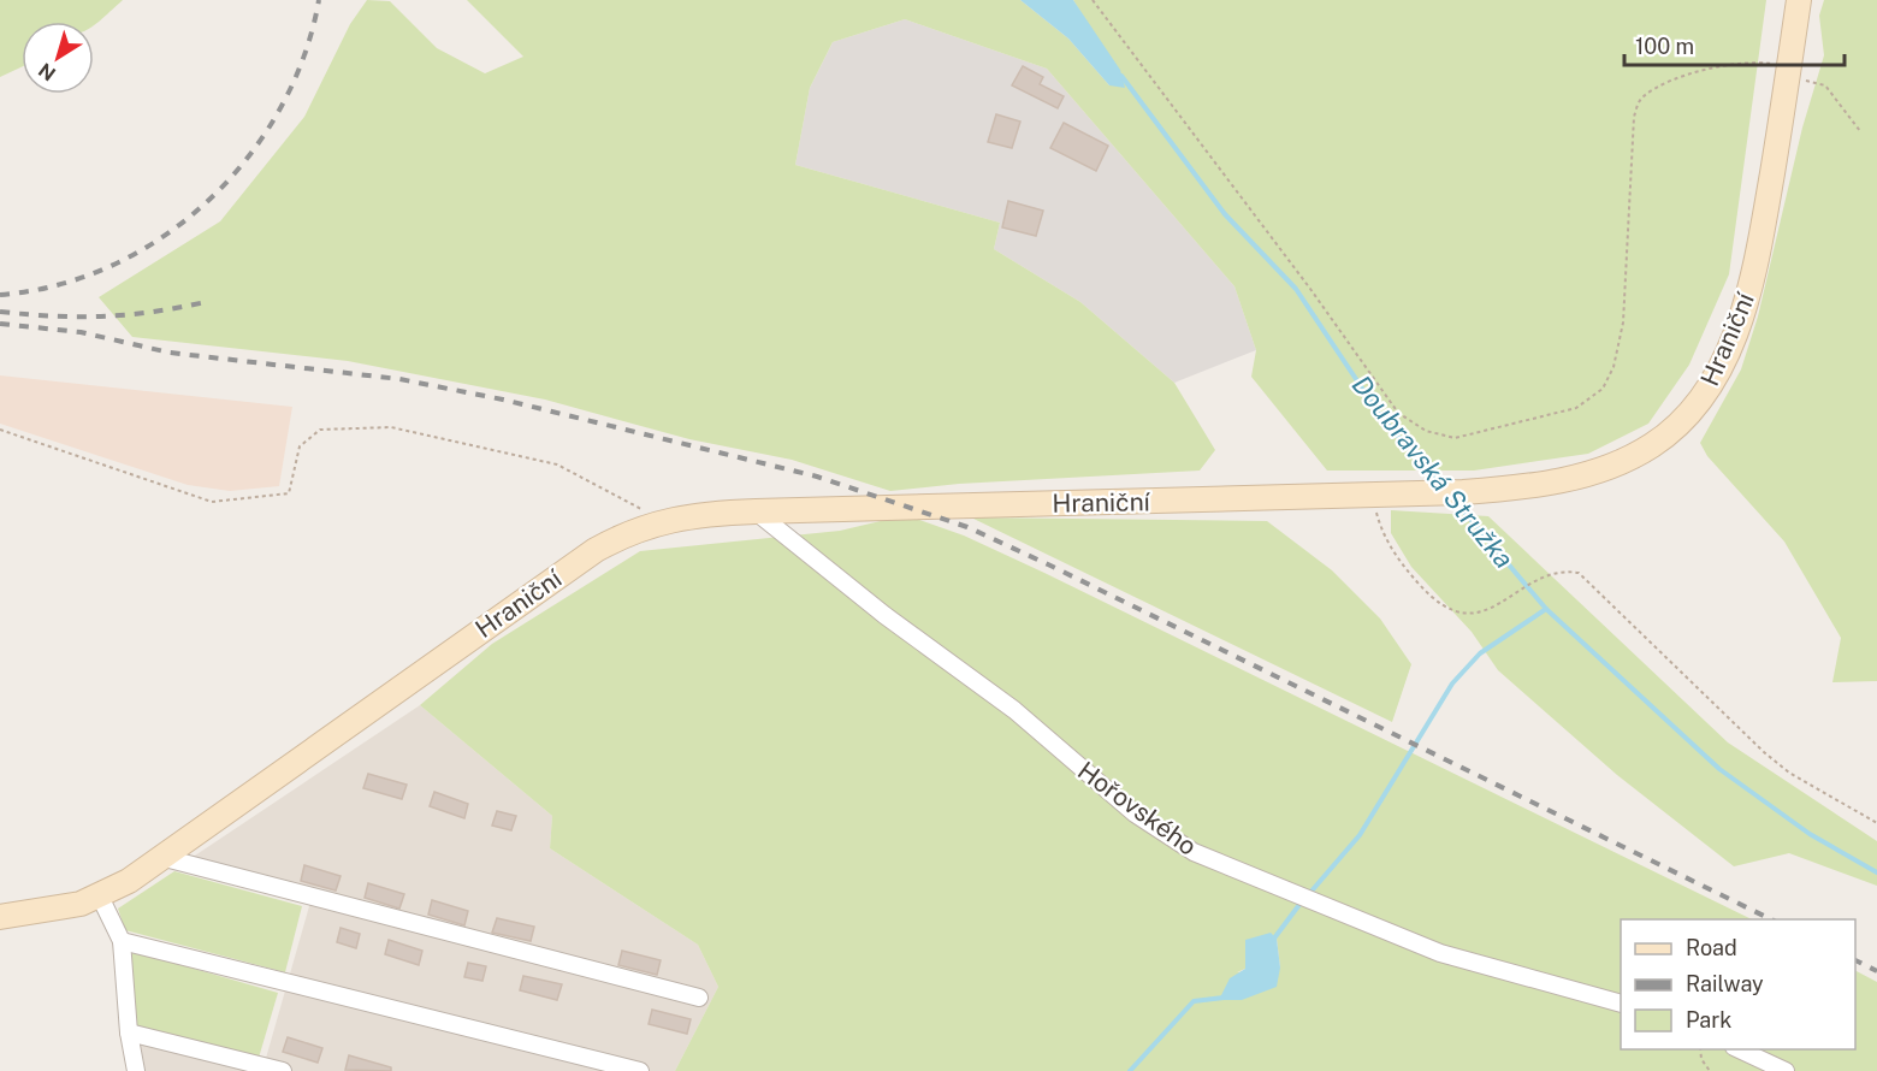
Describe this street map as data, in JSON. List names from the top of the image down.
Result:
{
  "streets": {
    "main road": ["Hraniční"],
    "street": ["Hořovského"]
  },
  "crossings": [
    ["Hraniční", "Hořovského"]
  ],
  "water": ["Doubravská Stružka"],
  "legend": ["Road", "Railway", "Park"],
  "scale_bar": "100 m",
  "north": "bottom left"
}
